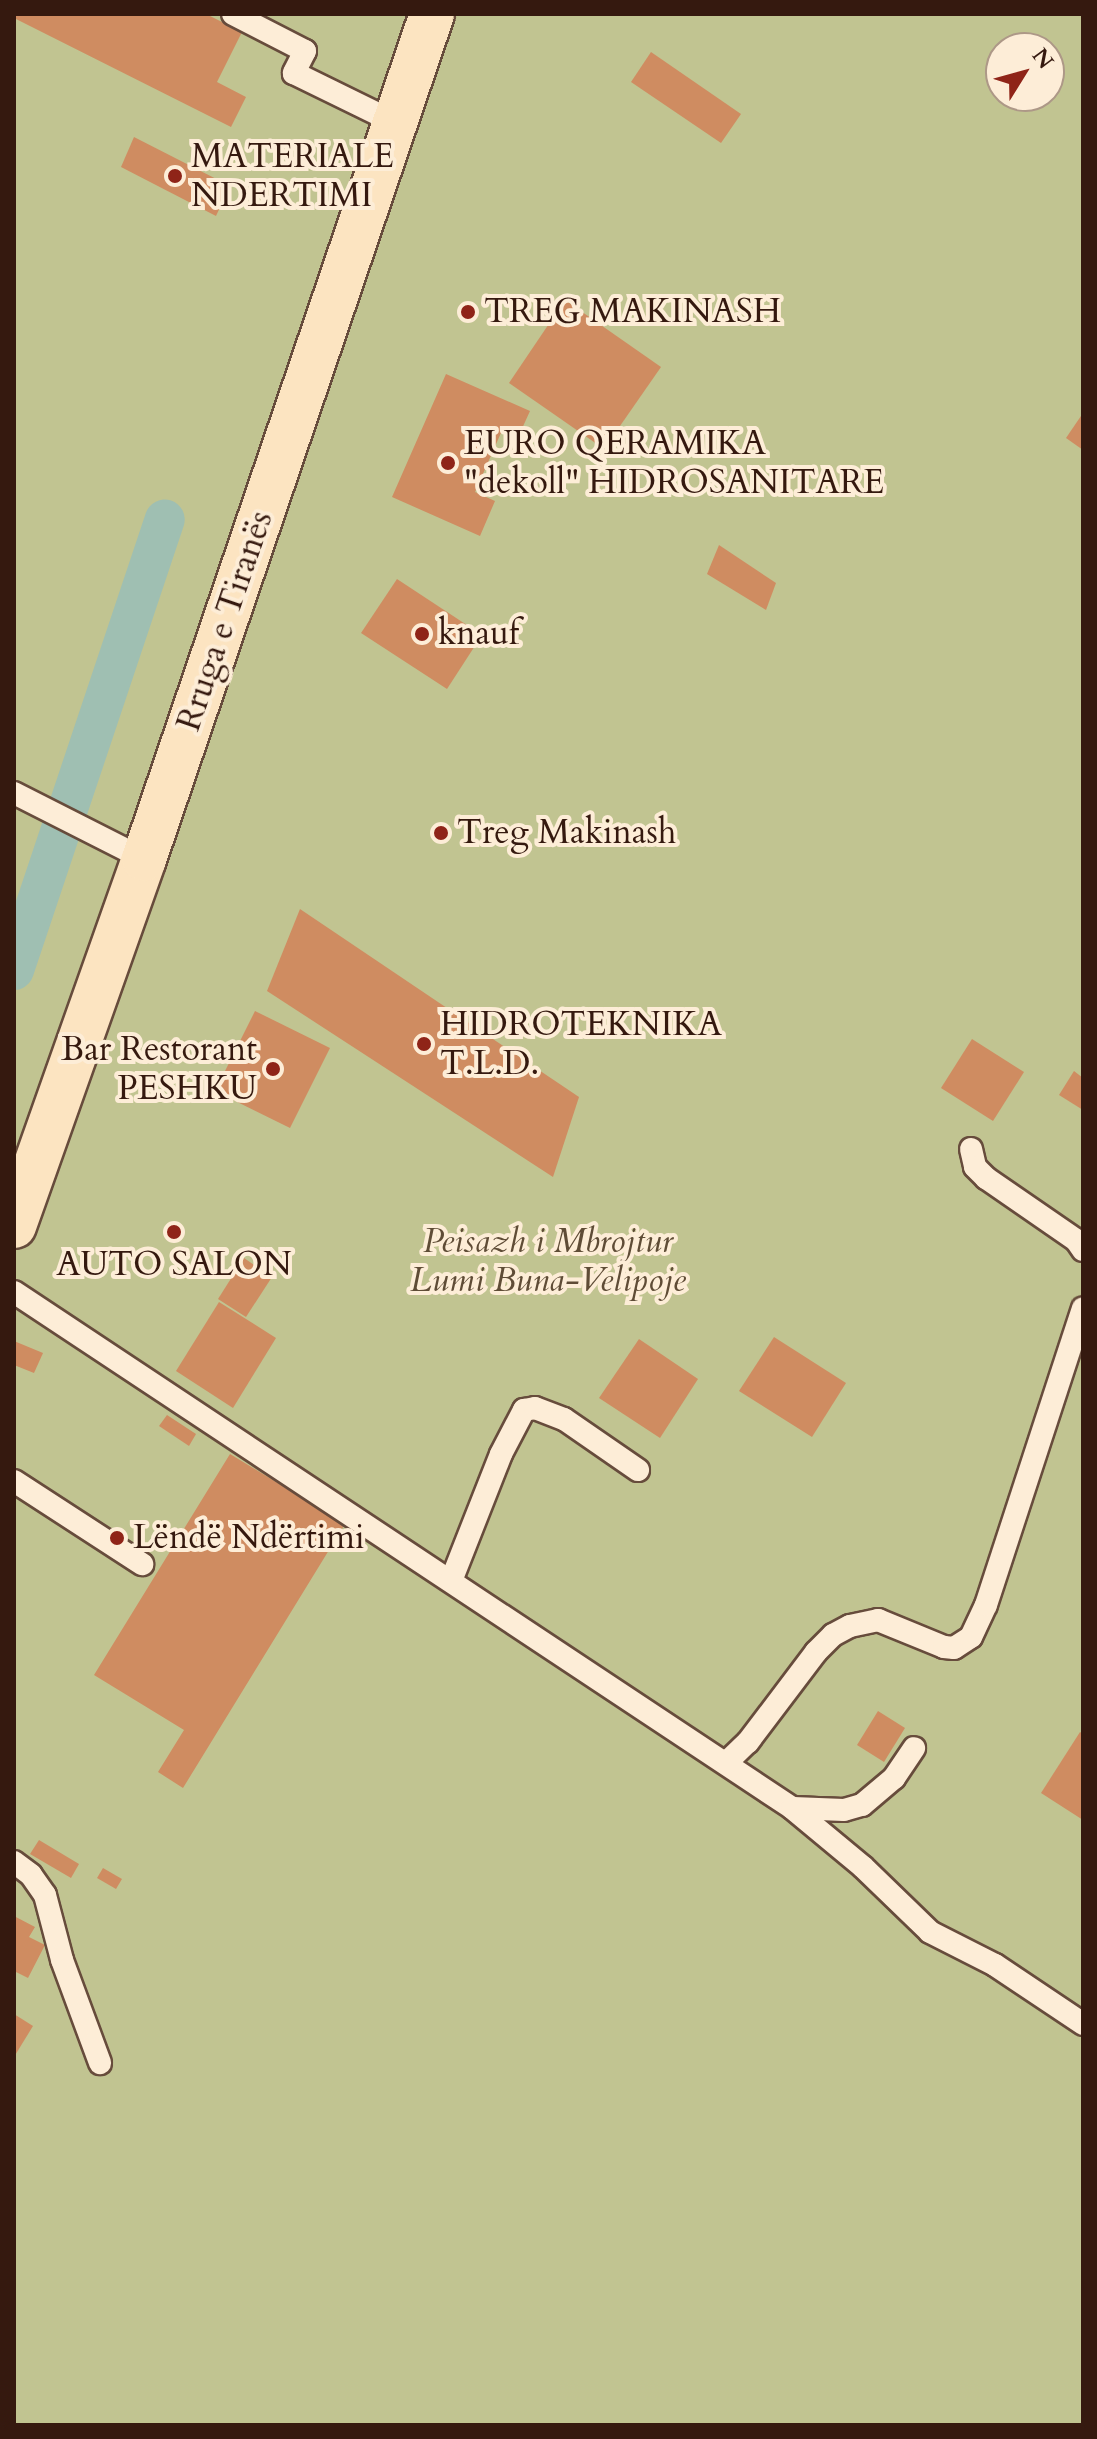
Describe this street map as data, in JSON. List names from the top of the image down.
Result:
{
  "streets": {
    "main road": ["Rruga e Tiranës"]
  },
  "parks": ["Peisazh i Mbrojtur Lumi Buna-Velipoje"],
  "places": [
    "MATERIALE NDERTIMI",
    "TREG MAKINASH",
    "EURO QERAMIKA \"dekoll\" HIDROSANITARE",
    "knauf",
    "Treg Makinash",
    "HIDROTEKNIKA T.L.D.",
    "Bar Restorant PESHKU",
    "AUTO SALON",
    "Lëndë Ndërtimi"
  ],
  "north": "top right"
}
